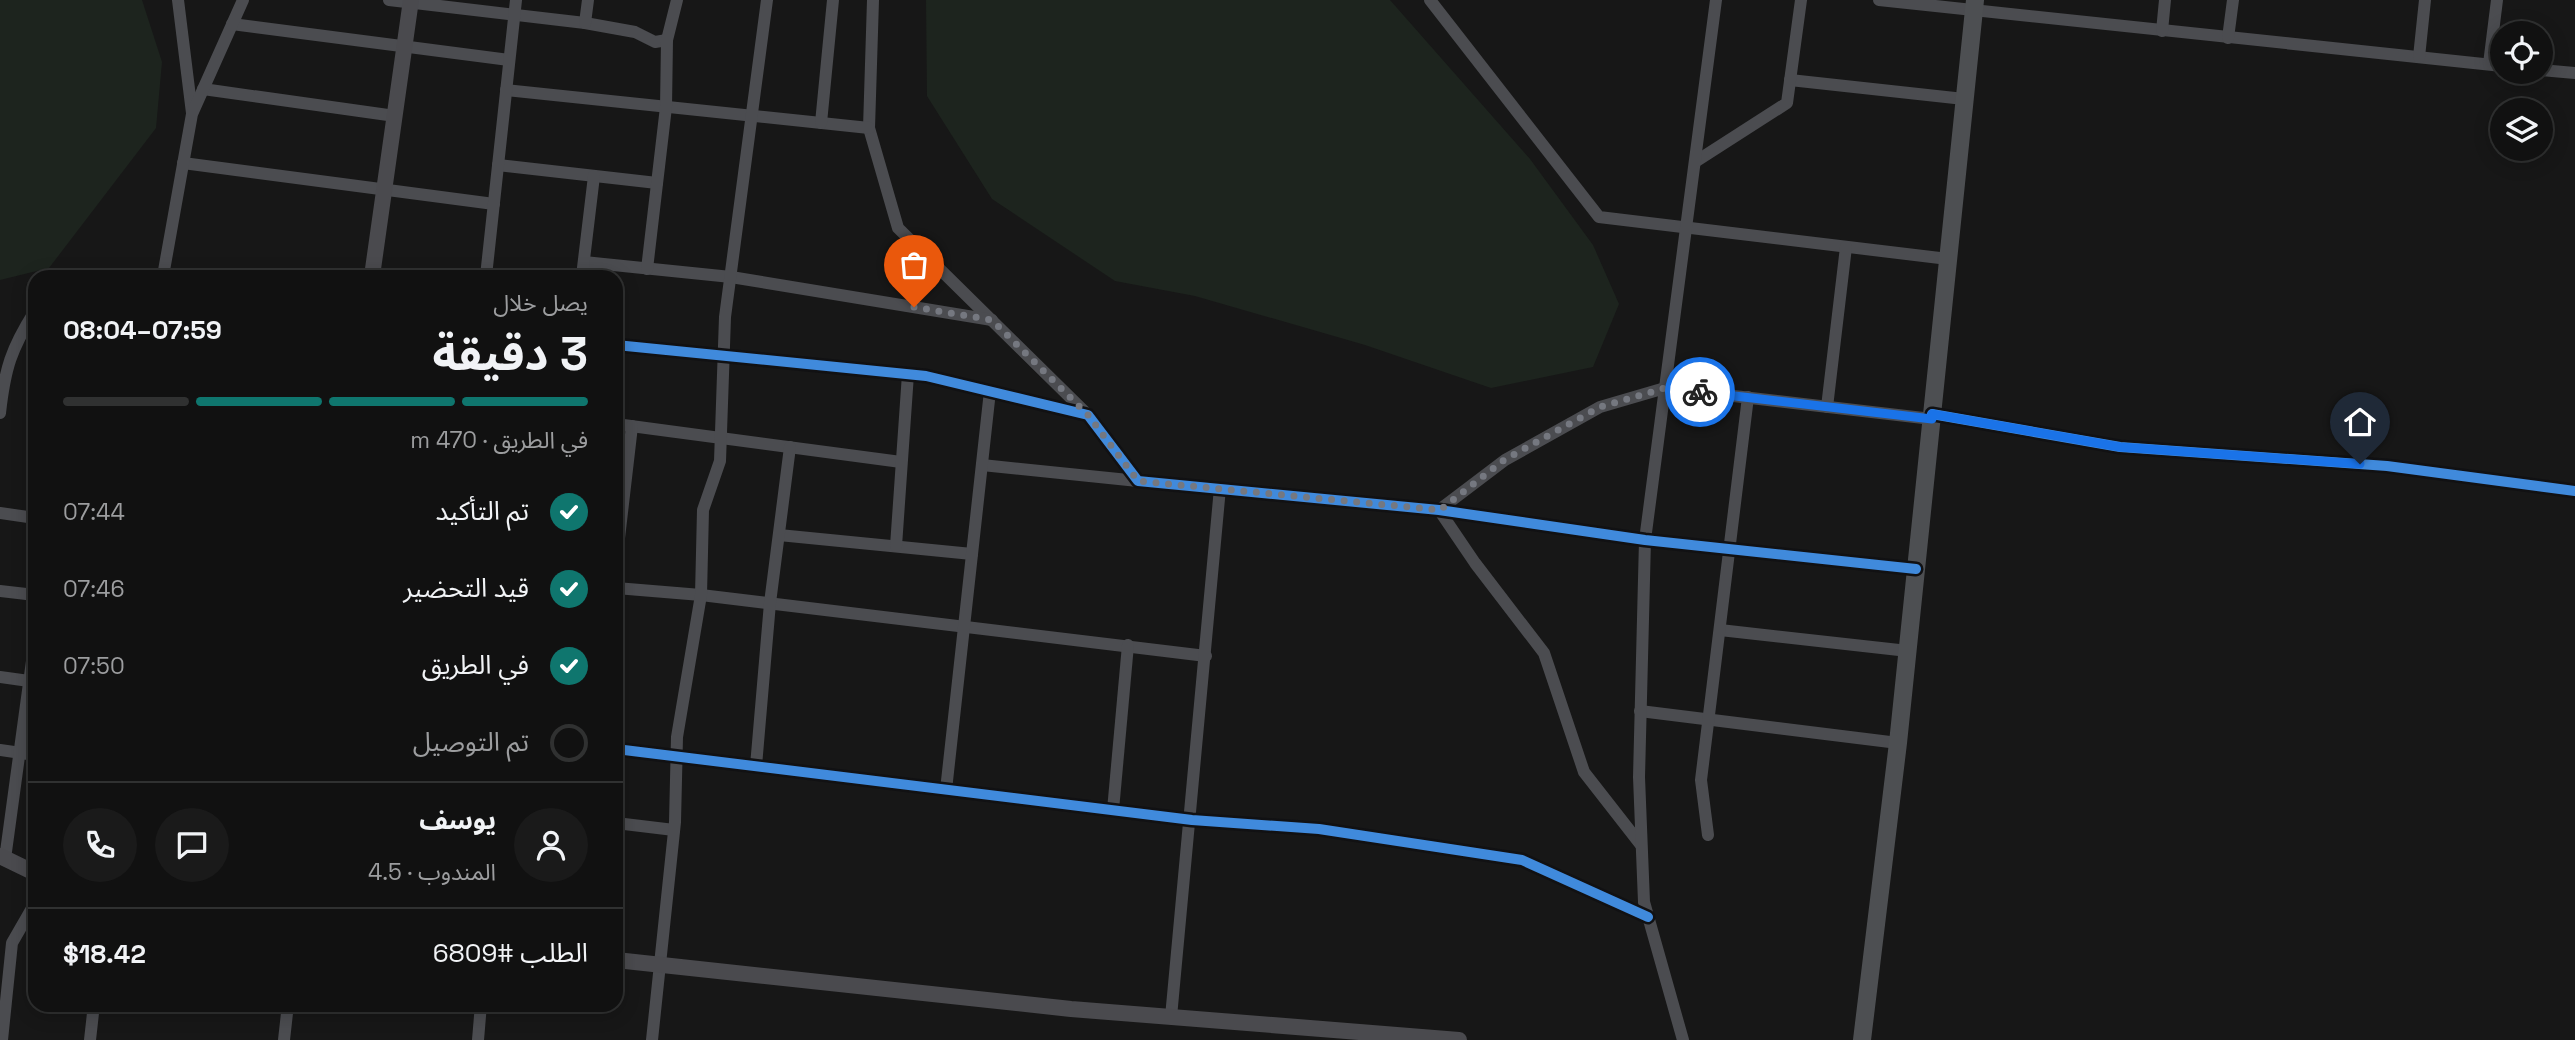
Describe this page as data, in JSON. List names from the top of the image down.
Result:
{
  "page": {
    "heading": ["3 دقيقة", "يصل خلال", "07:59–08:04"],
    "panel": [
      "يوسف",
      "المندوب · 4.5",
      "الطلب #6809",
      "$18.42"
    ],
    "bar": "في الطريق · 470 m",
    "list": [
      ["تم التأكيد", "07:44"],
      ["قيد التحضير", "07:46"],
      ["في الطريق", "07:50"],
      "تم التوصيل"
    ]
  }
}
